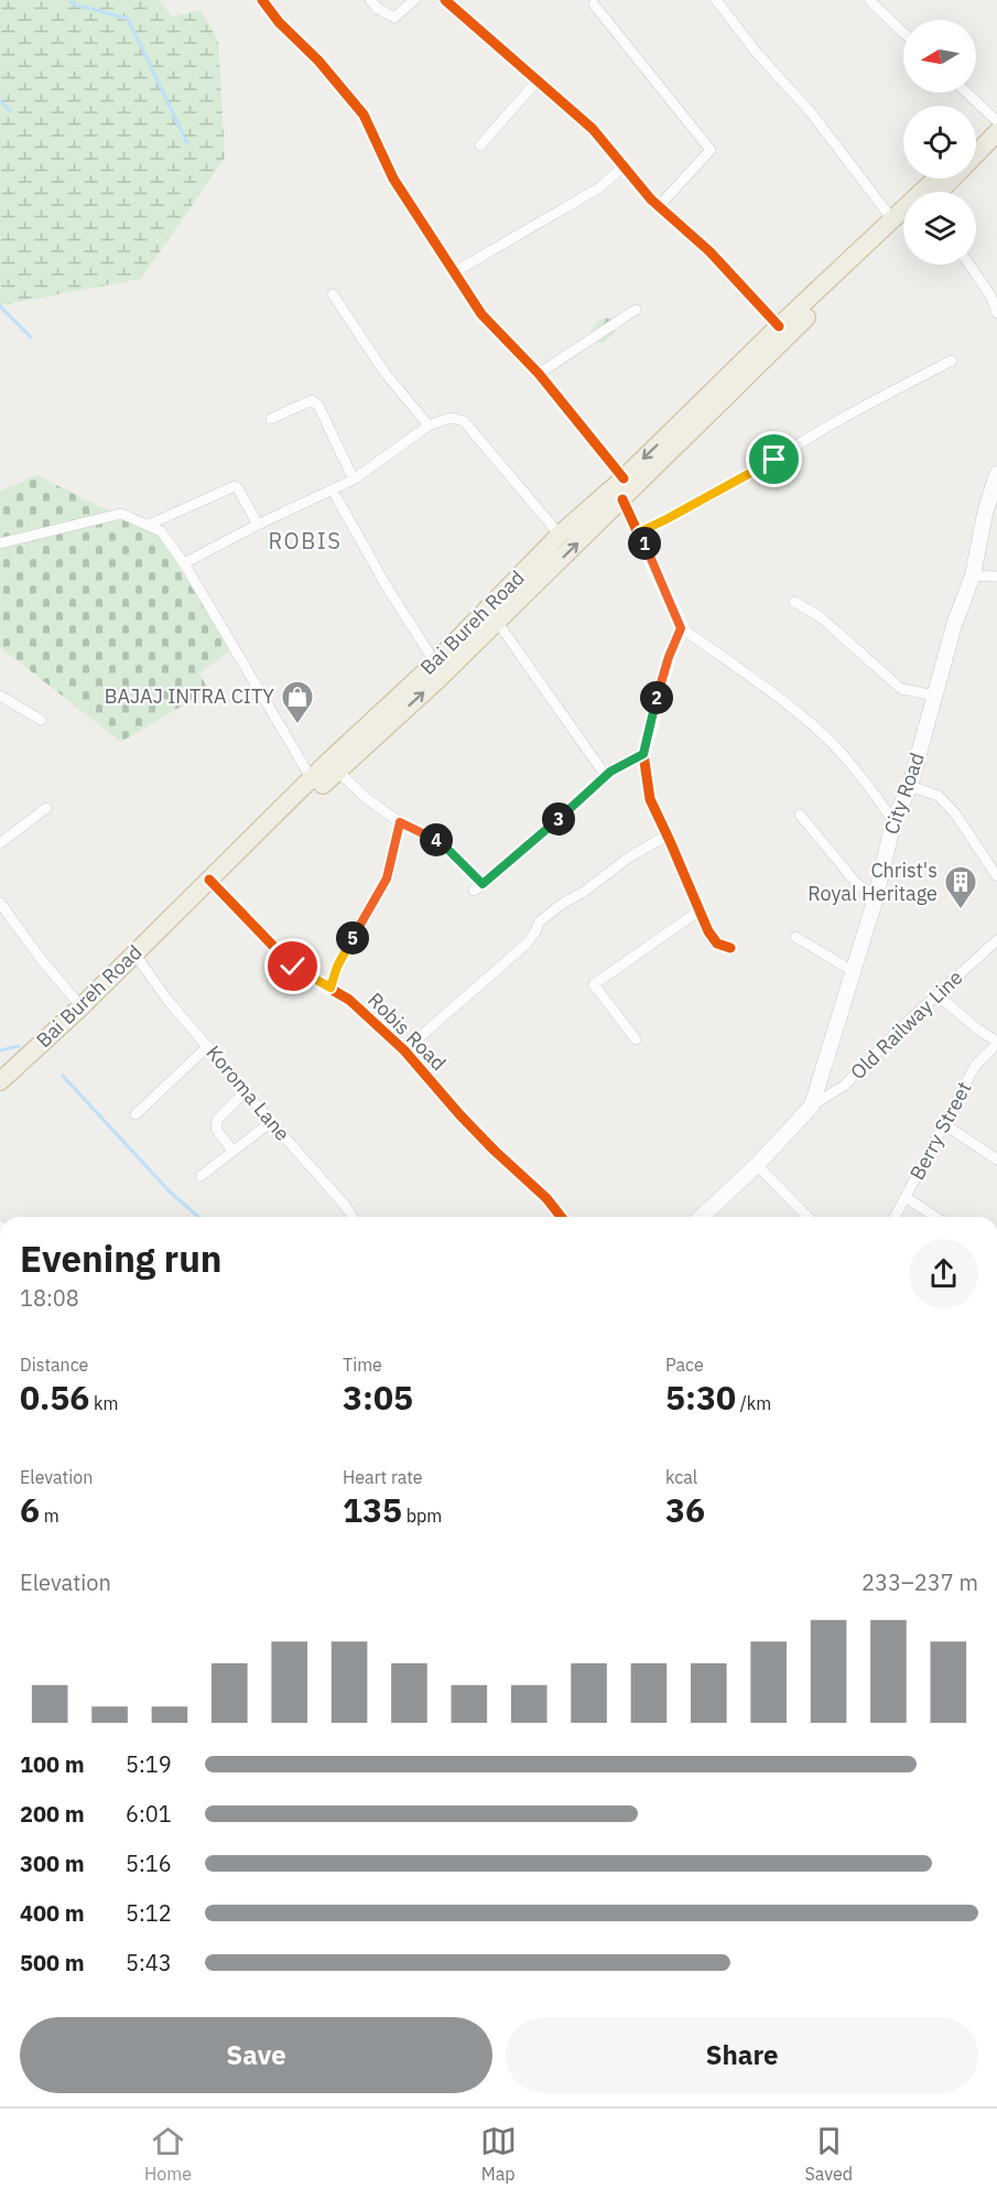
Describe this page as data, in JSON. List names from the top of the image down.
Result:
{
  "streets": {
    "highway": ["Bai Bureh Road"],
    "main road": ["City Road"],
    "street": [
      "Old Railway Line",
      "Robis Road",
      "Koroma Lane",
      "Berry Street"
    ]
  },
  "crossings": [
    ["Bai Bureh Road", "Robis Road"],
    ["Bai Bureh Road", "Koroma Lane"],
    ["City Road", "Old Railway Line"]
  ],
  "districts": ["ROBIS"],
  "places": {
    "shop": ["BAJAJ INTRA CITY"],
    "building": ["Christ's Royal Heritage"]
  },
  "north": "left",
  "page": {
    "pins": [
      "1",
      "2",
      "3",
      "4",
      "5"
    ],
    "heading": ["Evening run", "18:08"],
    "stats": [
      ["Distance", "0.56 km"],
      ["Time", "3:05"],
      ["Pace", "5:30 /km"],
      ["Elevation", "6 m"],
      ["Heart rate", "135 bpm"],
      ["kcal", "36"]
    ],
    "chart": ["Elevation", "233–237 m"],
    "list": [
      {
        "name": "100 m",
        "note": "5:19"
      },
      {
        "name": "200 m",
        "note": "6:01"
      },
      {
        "name": "300 m",
        "note": "5:16"
      },
      {
        "name": "400 m",
        "note": "5:12"
      },
      {
        "name": "500 m",
        "note": "5:43"
      }
    ],
    "buttons": ["Save", "Share"],
    "tabs": ["Home", "Map", "Saved"]
  }
}
